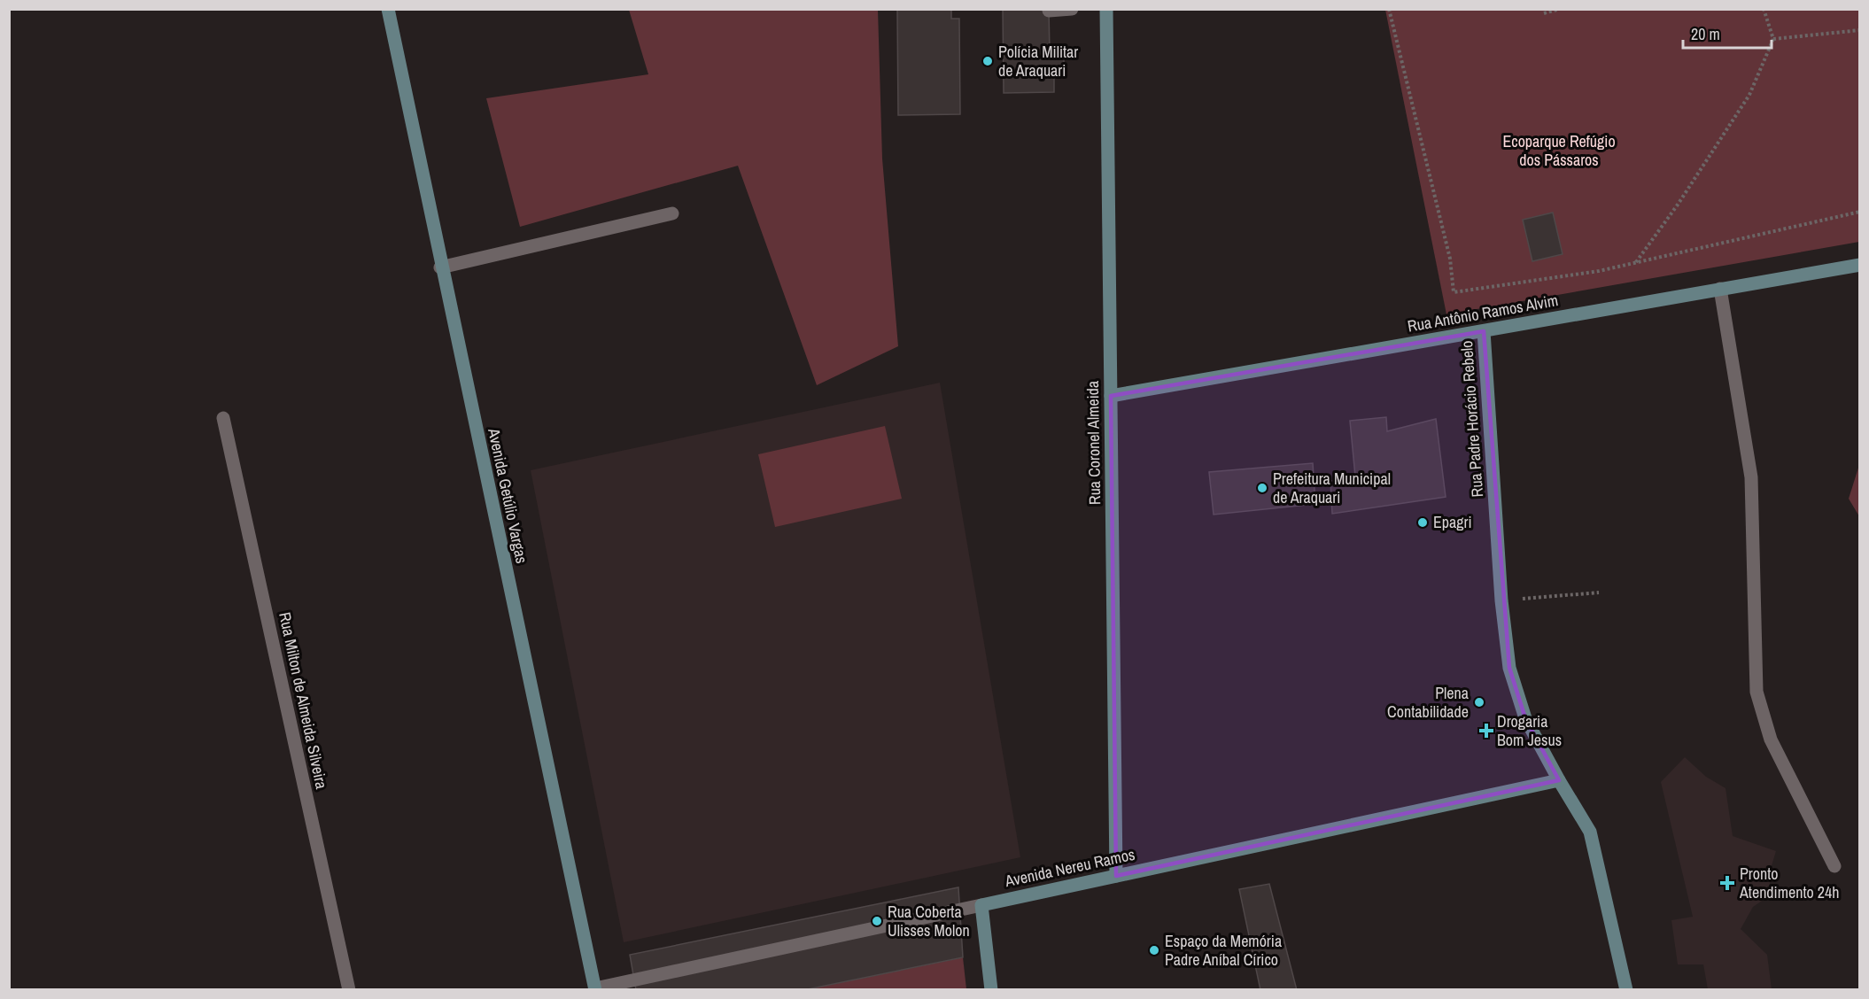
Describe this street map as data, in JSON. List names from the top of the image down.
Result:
{
  "streets": {
    "main road": [
      "Rua Antônio Ramos Alvim",
      "Rua Padre Horácio Rebelo",
      "Rua Coronel Almeida",
      "Avenida Getúlio Vargas",
      "Avenida Nereu Ramos"
    ],
    "street": ["Rua Milton de Almeida Silveira"]
  },
  "crossings": [
    ["Rua Antônio Ramos Alvim", "Rua Padre Horácio Rebelo"],
    ["Rua Antônio Ramos Alvim", "Rua Coronel Almeida"],
    ["Rua Padre Horácio Rebelo", "Avenida Nereu Ramos"],
    ["Rua Coronel Almeida", "Avenida Nereu Ramos"],
    ["Avenida Getúlio Vargas", "Avenida Nereu Ramos"]
  ],
  "parks": ["Ecoparque Refúgio dos Pássaros"],
  "places": {
    "other": [
      "Polícia Militar de Araquari",
      "Prefeitura Municipal de Araquari",
      "Epagri",
      "Plena Contabilidade",
      "Rua Coberta Ulisses Molon",
      "Espaço da Memória Padre Aníbal Círico"
    ],
    "health": ["Drogaria Bom Jesus", "Pronto Atendimento 24h"]
  },
  "scale_bar": "20 m"
}
